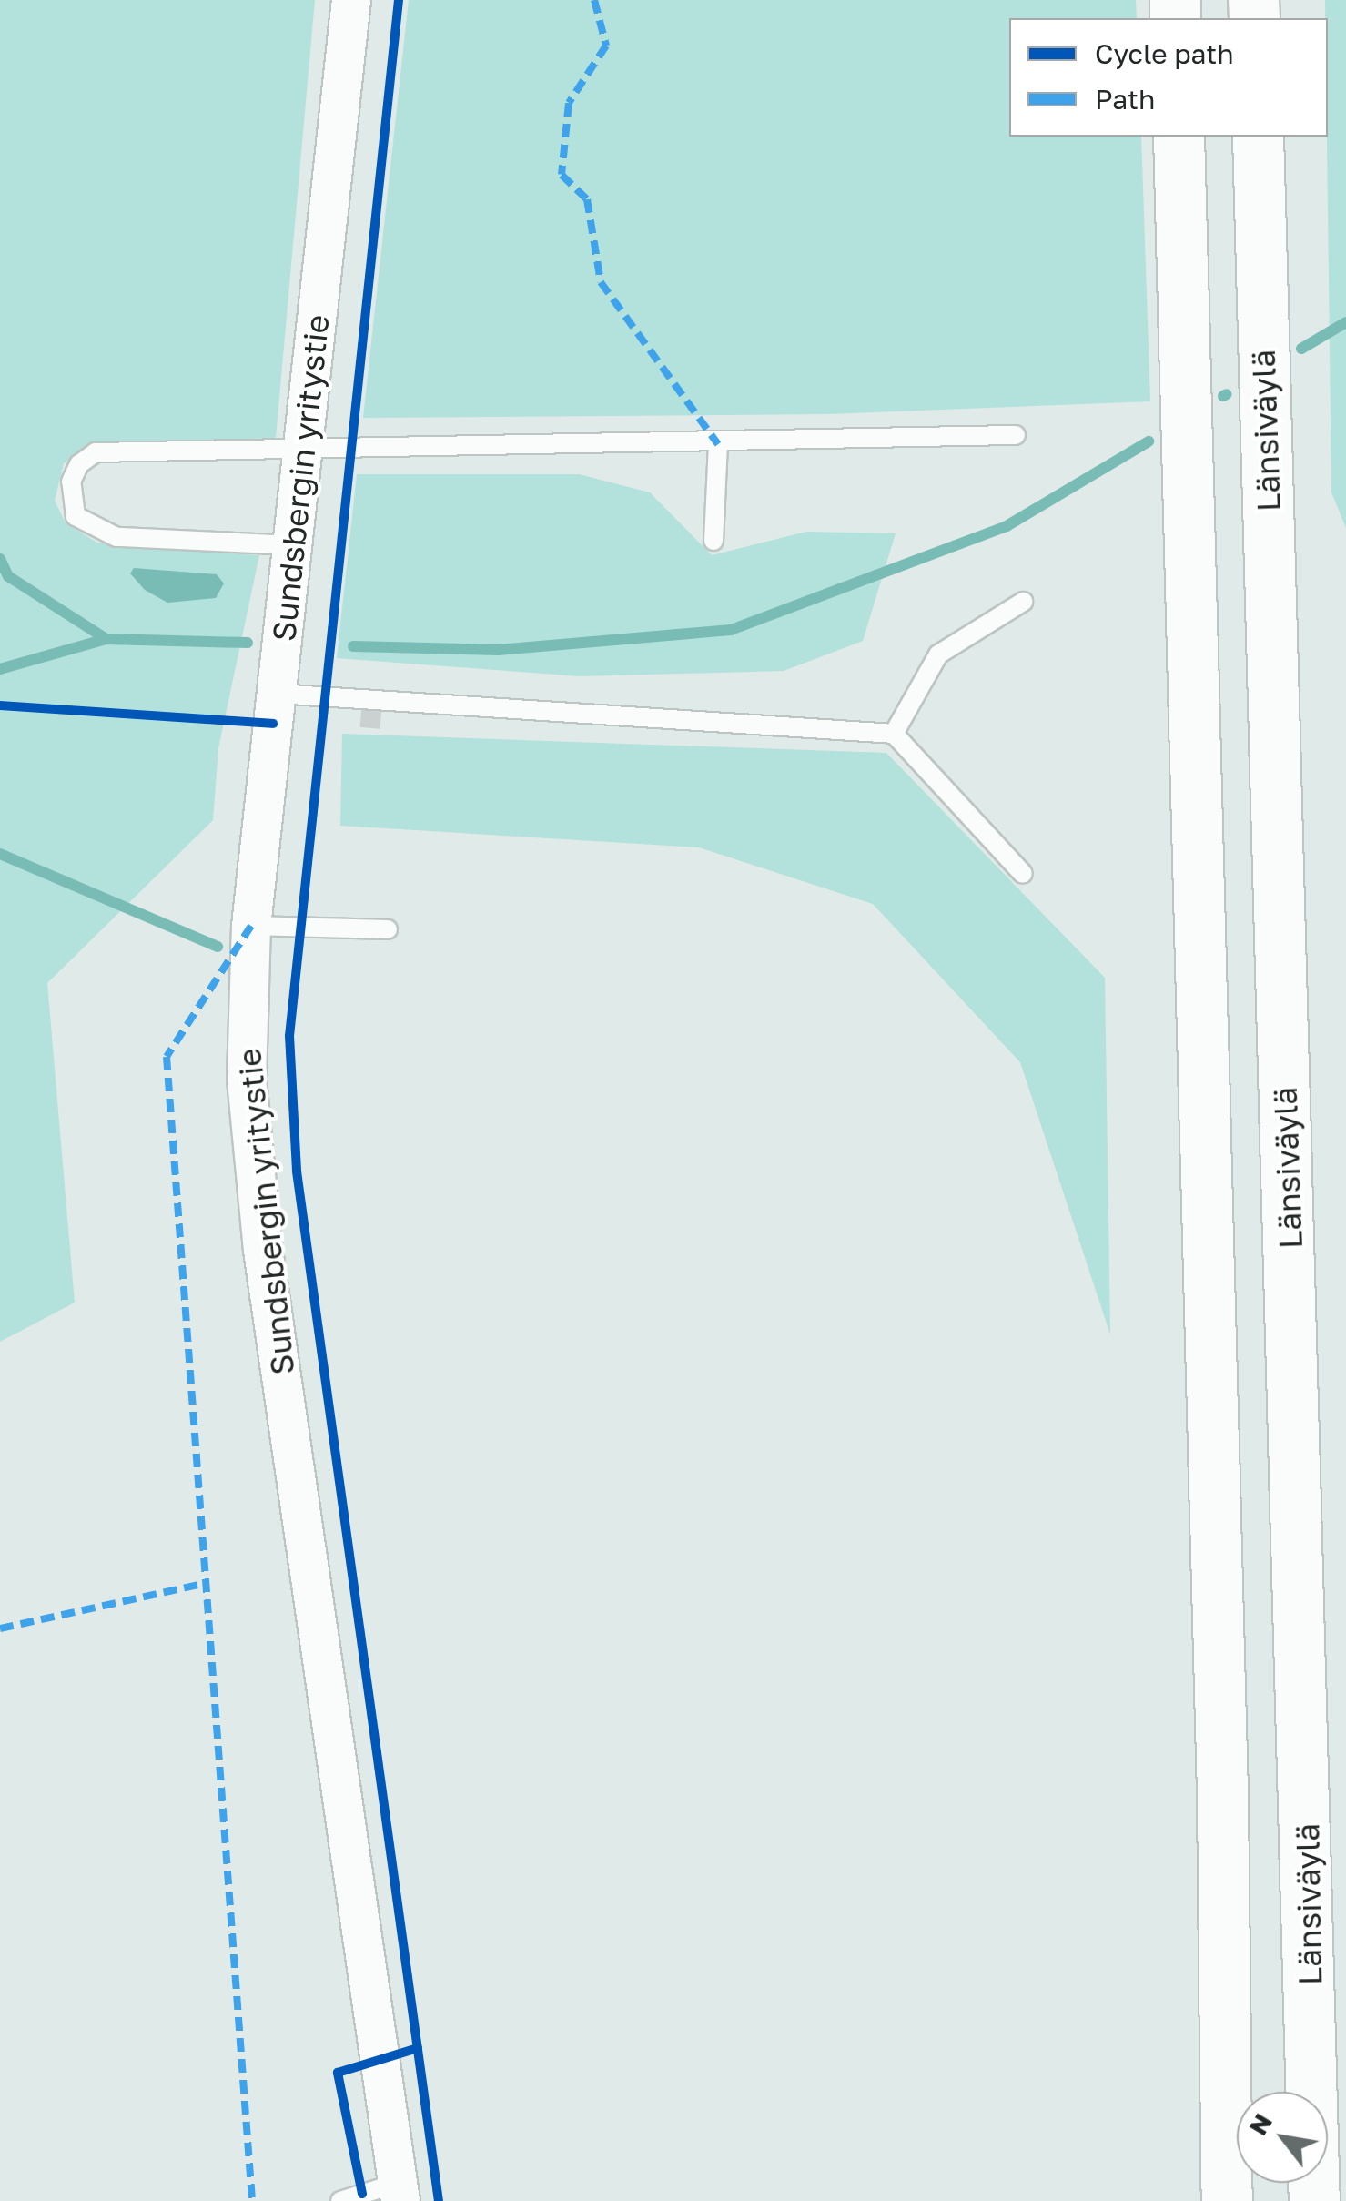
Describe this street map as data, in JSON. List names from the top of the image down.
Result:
{
  "streets": {
    "highway": ["Länsiväylä"],
    "street": ["Sundsbergin yritystie"]
  },
  "legend": ["Cycle path", "Path"],
  "north": "top left"
}
